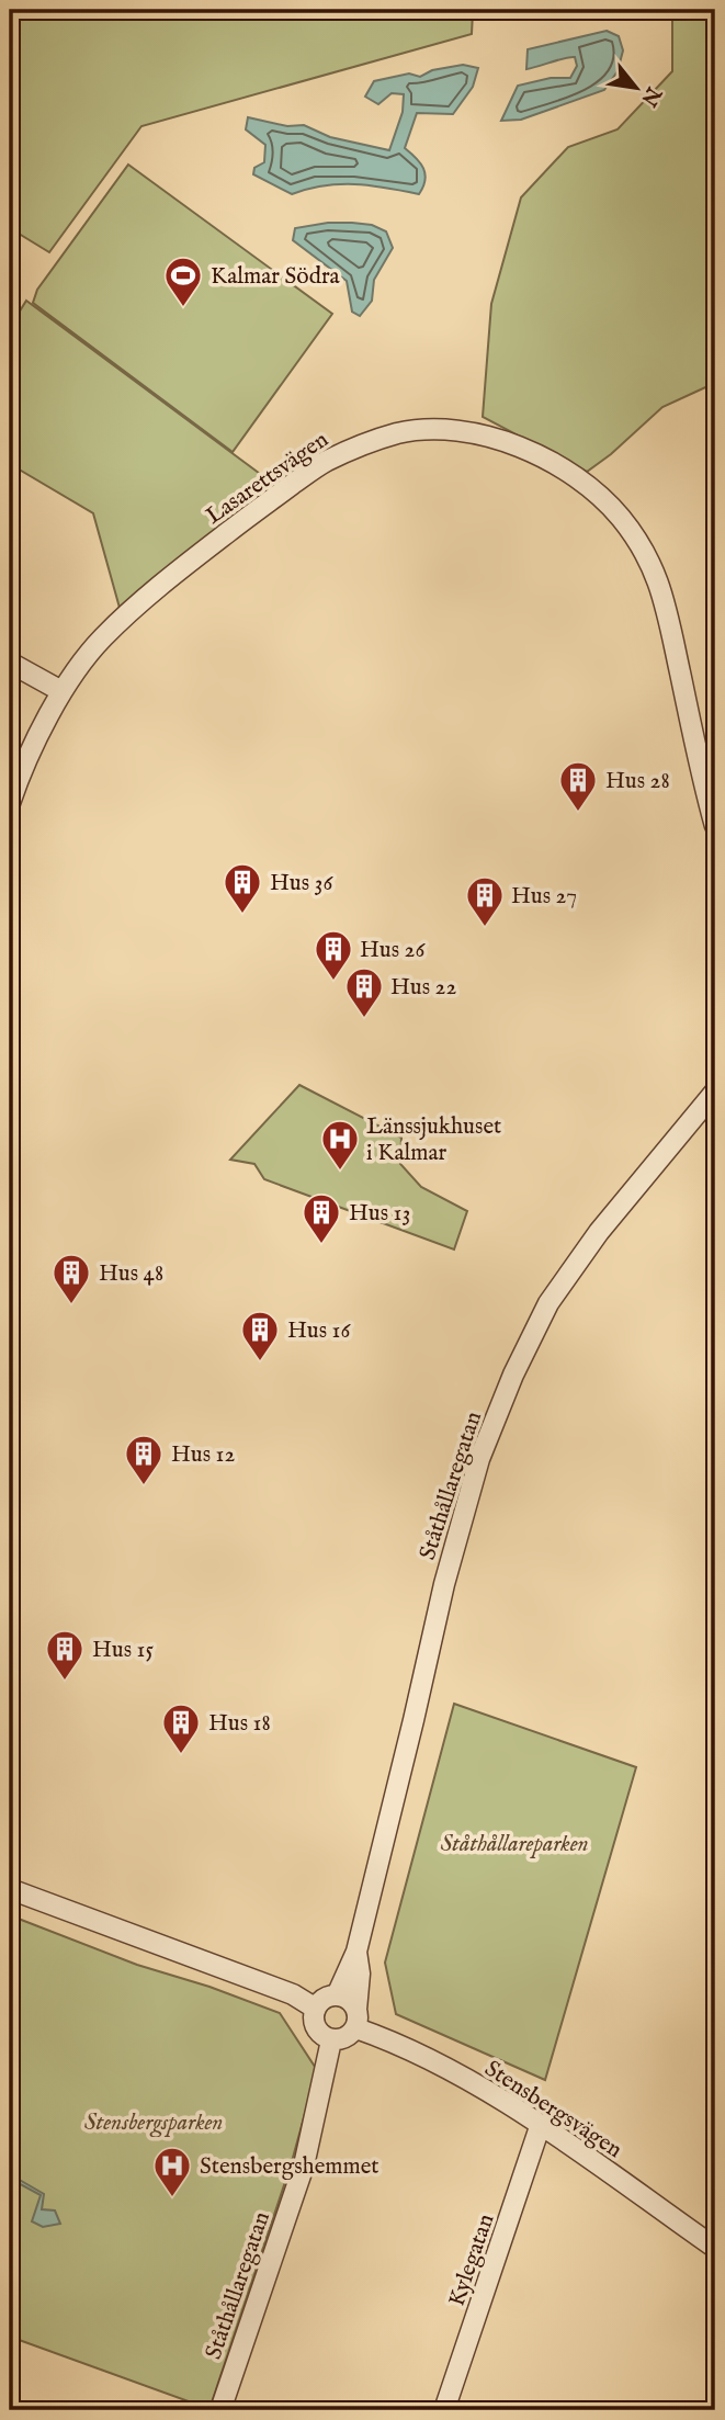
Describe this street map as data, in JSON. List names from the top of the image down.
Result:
{
  "streets": {
    "street": [
      "Lasarettsvägen",
      "Ståthållaregatan",
      "Stensbergsvägen",
      "Kylegatan"
    ]
  },
  "crossings": [
    ["Ståthållaregatan", "Stensbergsvägen"],
    ["Stensbergsvägen", "Kylegatan"]
  ],
  "parks": ["Ståthållareparken", "Stensbergsparken"],
  "places": {
    "sports": ["Kalmar Södra"],
    "building": [
      "Hus 28",
      "Hus 36",
      "Hus 27",
      "Hus 26",
      "Hus 22",
      "Hus 13",
      "Hus 48",
      "Hus 16",
      "Hus 12",
      "Hus 15",
      "Hus 18"
    ],
    "hospital": ["Länssjukhuset i Kalmar", "Stensbergshemmet"]
  },
  "north": "bottom right"
}
